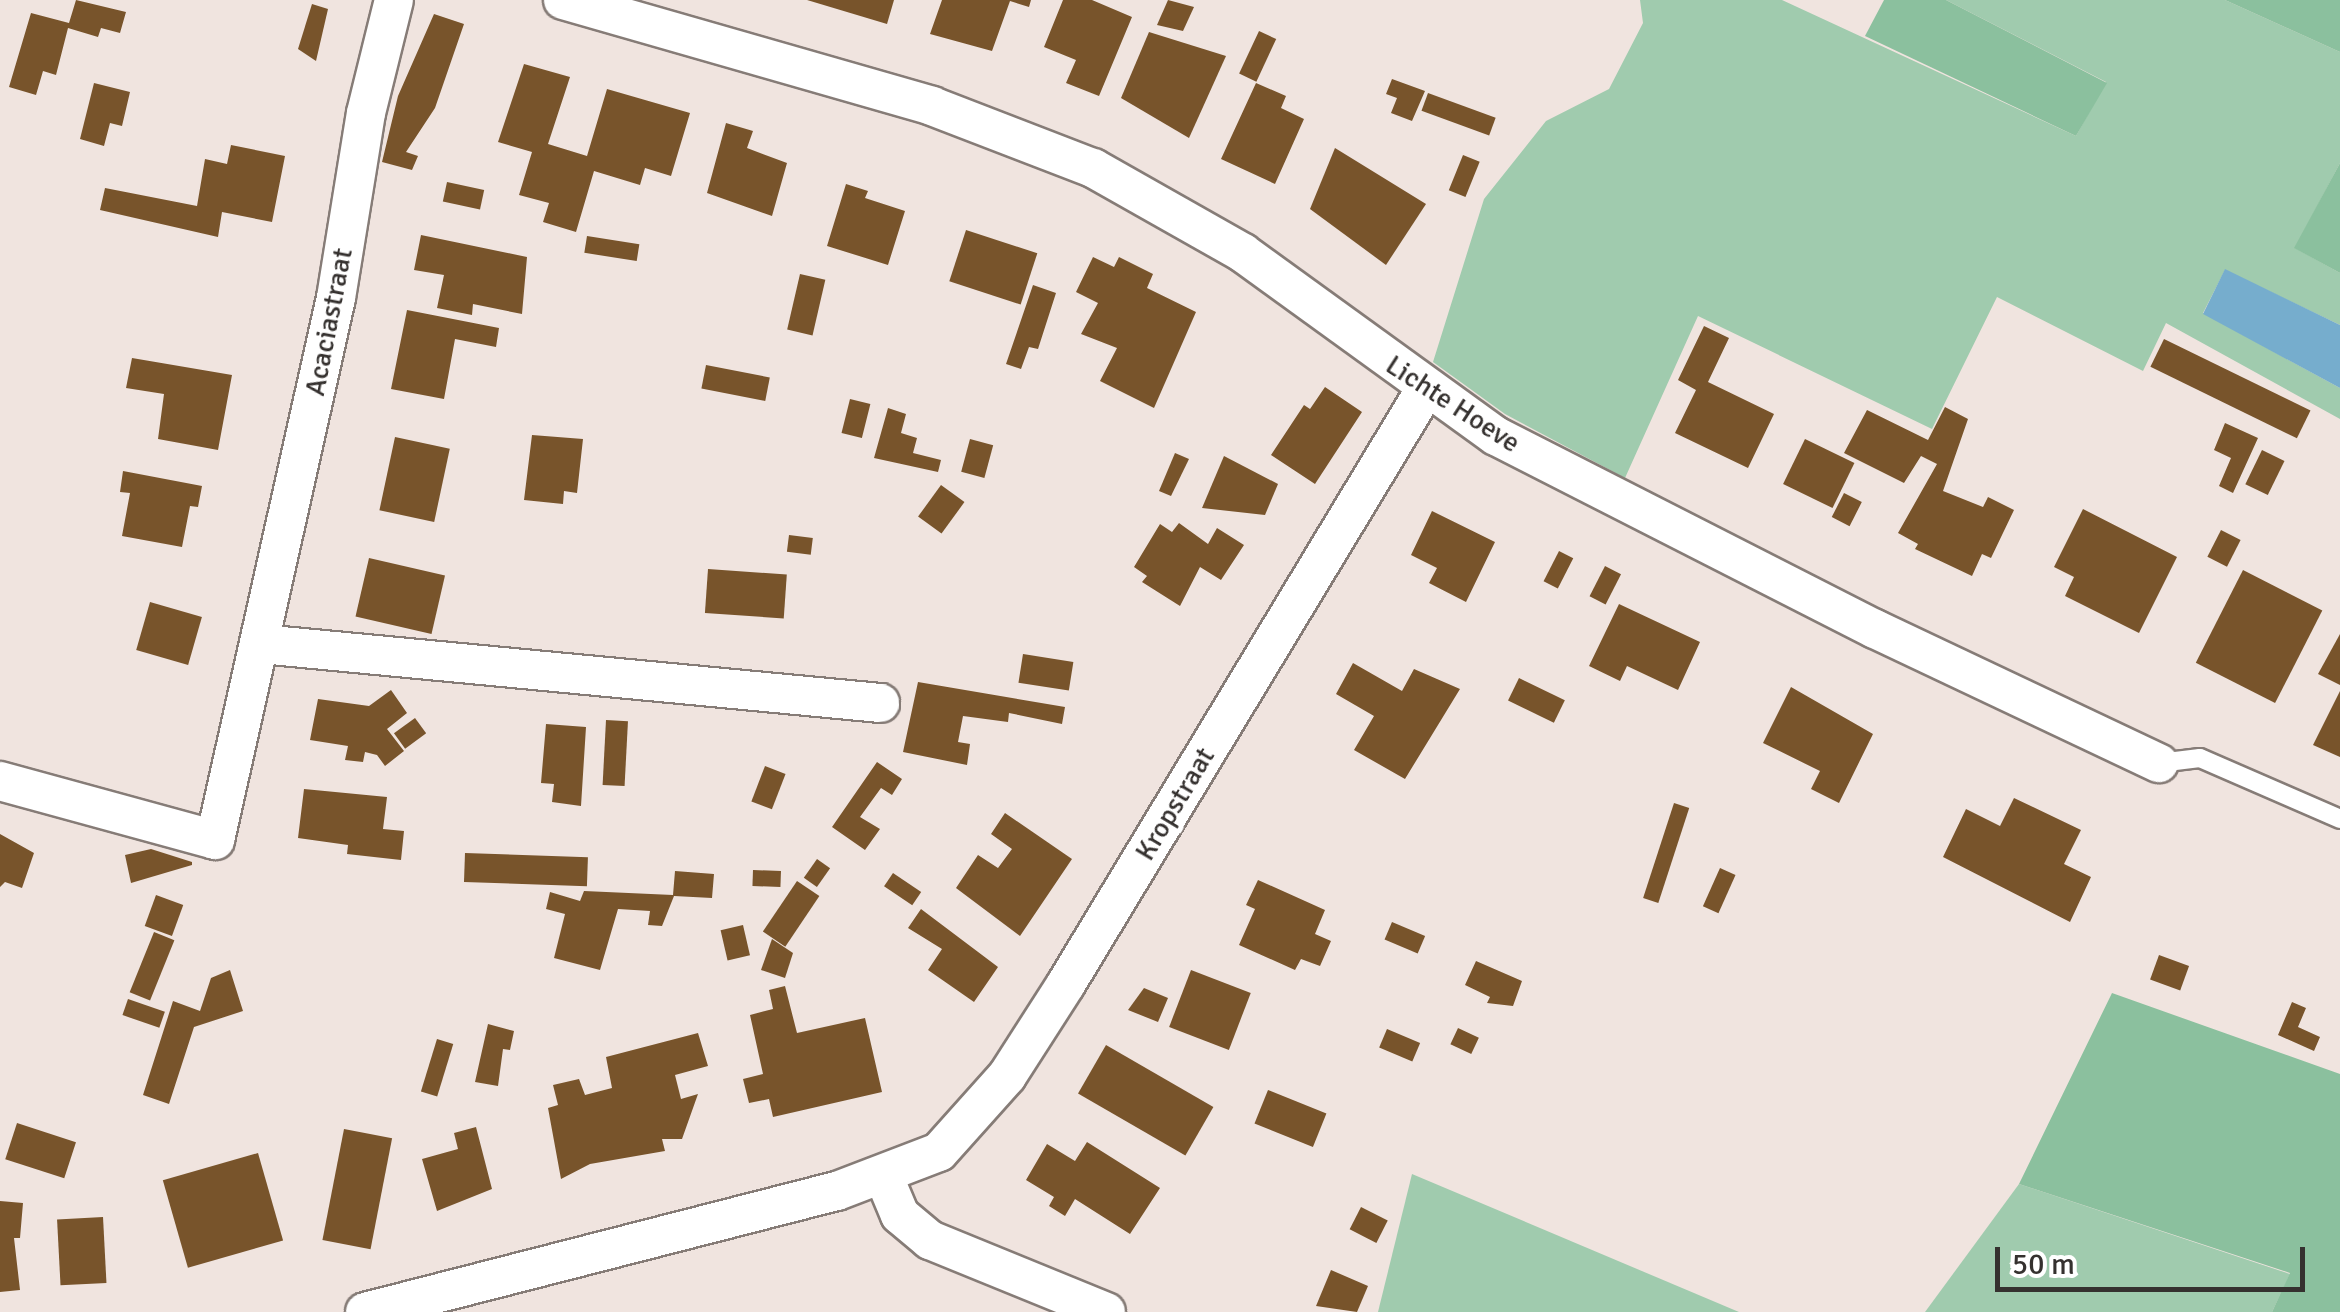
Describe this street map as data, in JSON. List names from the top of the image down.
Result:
{
  "streets": {
    "street": ["Acaciastraat", "Lichte Hoeve", "Kropstraat"]
  },
  "crossings": [
    ["Lichte Hoeve", "Kropstraat"]
  ],
  "scale_bar": "50 m"
}
